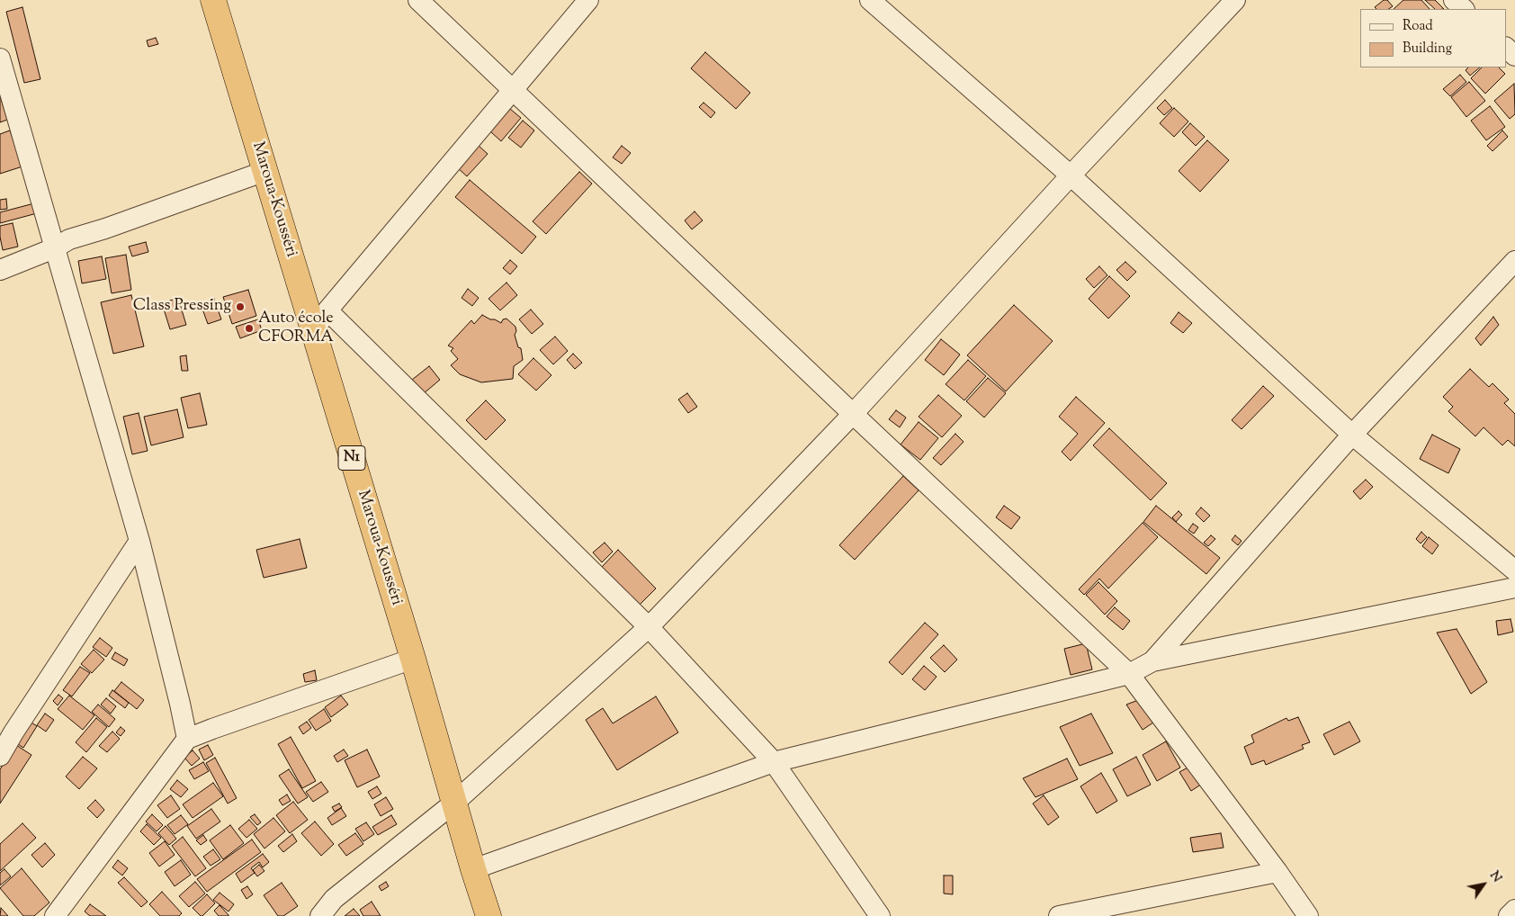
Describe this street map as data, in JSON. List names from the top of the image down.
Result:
{
  "streets": {
    "highway": ["Maroua-Kousséri", "N1"]
  },
  "places": ["Class Pressing", "Auto école CFORMA"],
  "legend": ["Road", "Building"],
  "north": "top right"
}
